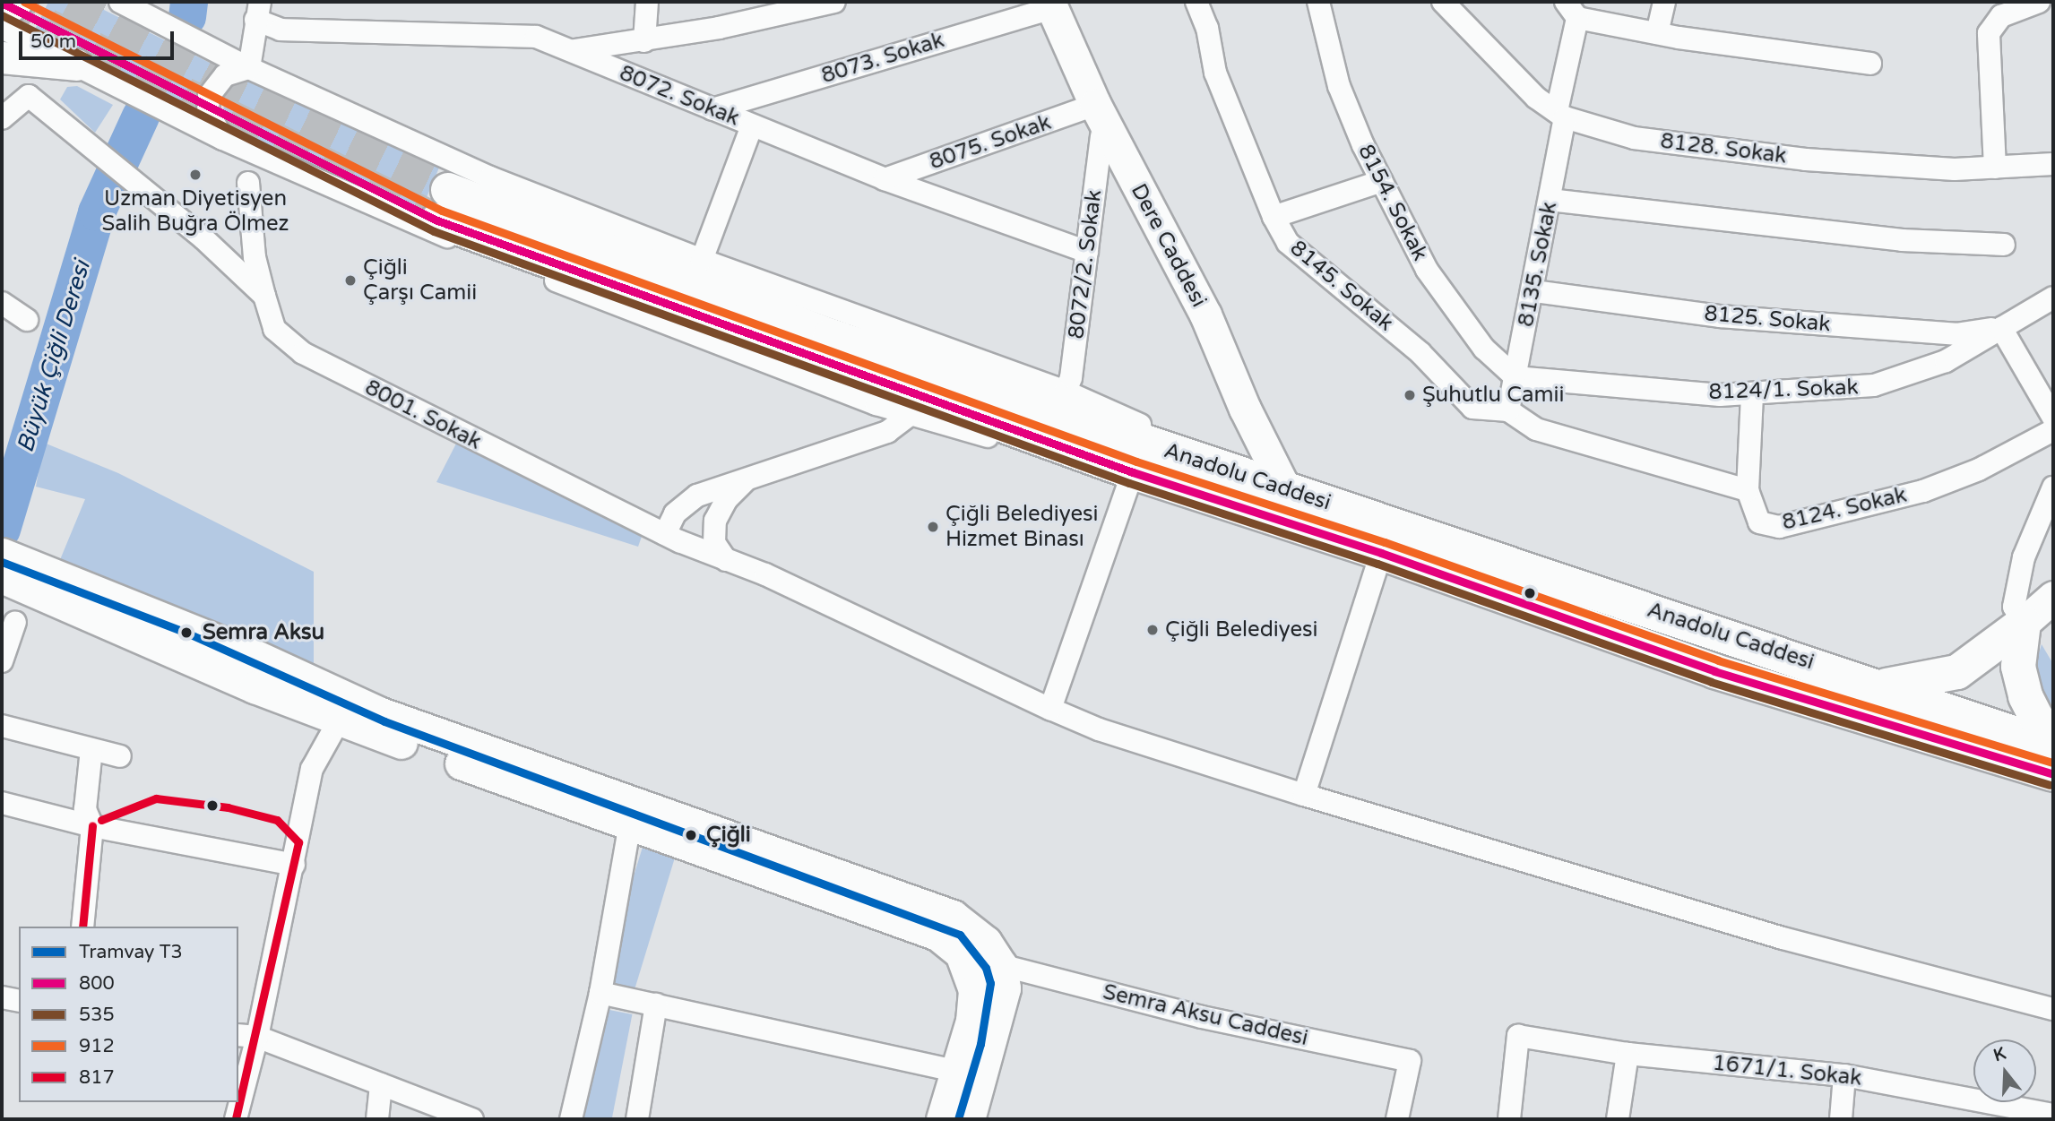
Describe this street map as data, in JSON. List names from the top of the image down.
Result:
{
  "streets": {
    "highway": ["Anadolu Caddesi"],
    "street": [
      "8073. Sokak",
      "8072. Sokak",
      "8075. Sokak",
      "8128. Sokak",
      "8154. Sokak",
      "Dere Caddesi",
      "8072/2. Sokak",
      "8135. Sokak",
      "8145. Sokak",
      "8125. Sokak",
      "8124/1. Sokak",
      "8001. Sokak",
      "8124. Sokak",
      "Semra Aksu Caddesi",
      "1671/1. Sokak"
    ]
  },
  "crossings": [
    ["8073. Sokak", "8072. Sokak"],
    ["8073. Sokak", "Dere Caddesi"],
    ["8072. Sokak", "8075. Sokak"],
    ["8072. Sokak", "8072/2. Sokak"],
    ["8075. Sokak", "Dere Caddesi"],
    ["8128. Sokak", "8135. Sokak"],
    ["8154. Sokak", "8135. Sokak"],
    ["8154. Sokak", "8124/1. Sokak"],
    ["Dere Caddesi", "Anadolu Caddesi"],
    ["8135. Sokak", "8145. Sokak"],
    ["8135. Sokak", "8125. Sokak"],
    ["8135. Sokak", "8124/1. Sokak"],
    ["8125. Sokak", "8124/1. Sokak"]
  ],
  "water": ["Büyük Çiğli Deresi"],
  "places": [
    "Uzman Diyetisyen Salih Buğra Ölmez",
    "Çiğli Çarşı Camii",
    "Şuhutlu Camii",
    "Çiğli Belediyesi Hizmet Binası",
    "Çiğli Belediyesi",
    "Semra Aksu",
    "Çiğli"
  ],
  "lines": [
    "transit line 912",
    "transit line 800",
    "transit line 535",
    "tram line T3",
    "transit line 817"
  ],
  "legend": [
    "Tramvay T3",
    "800",
    "535",
    "912",
    "817"
  ],
  "scale_bar": "50 m",
  "north": "top"
}
